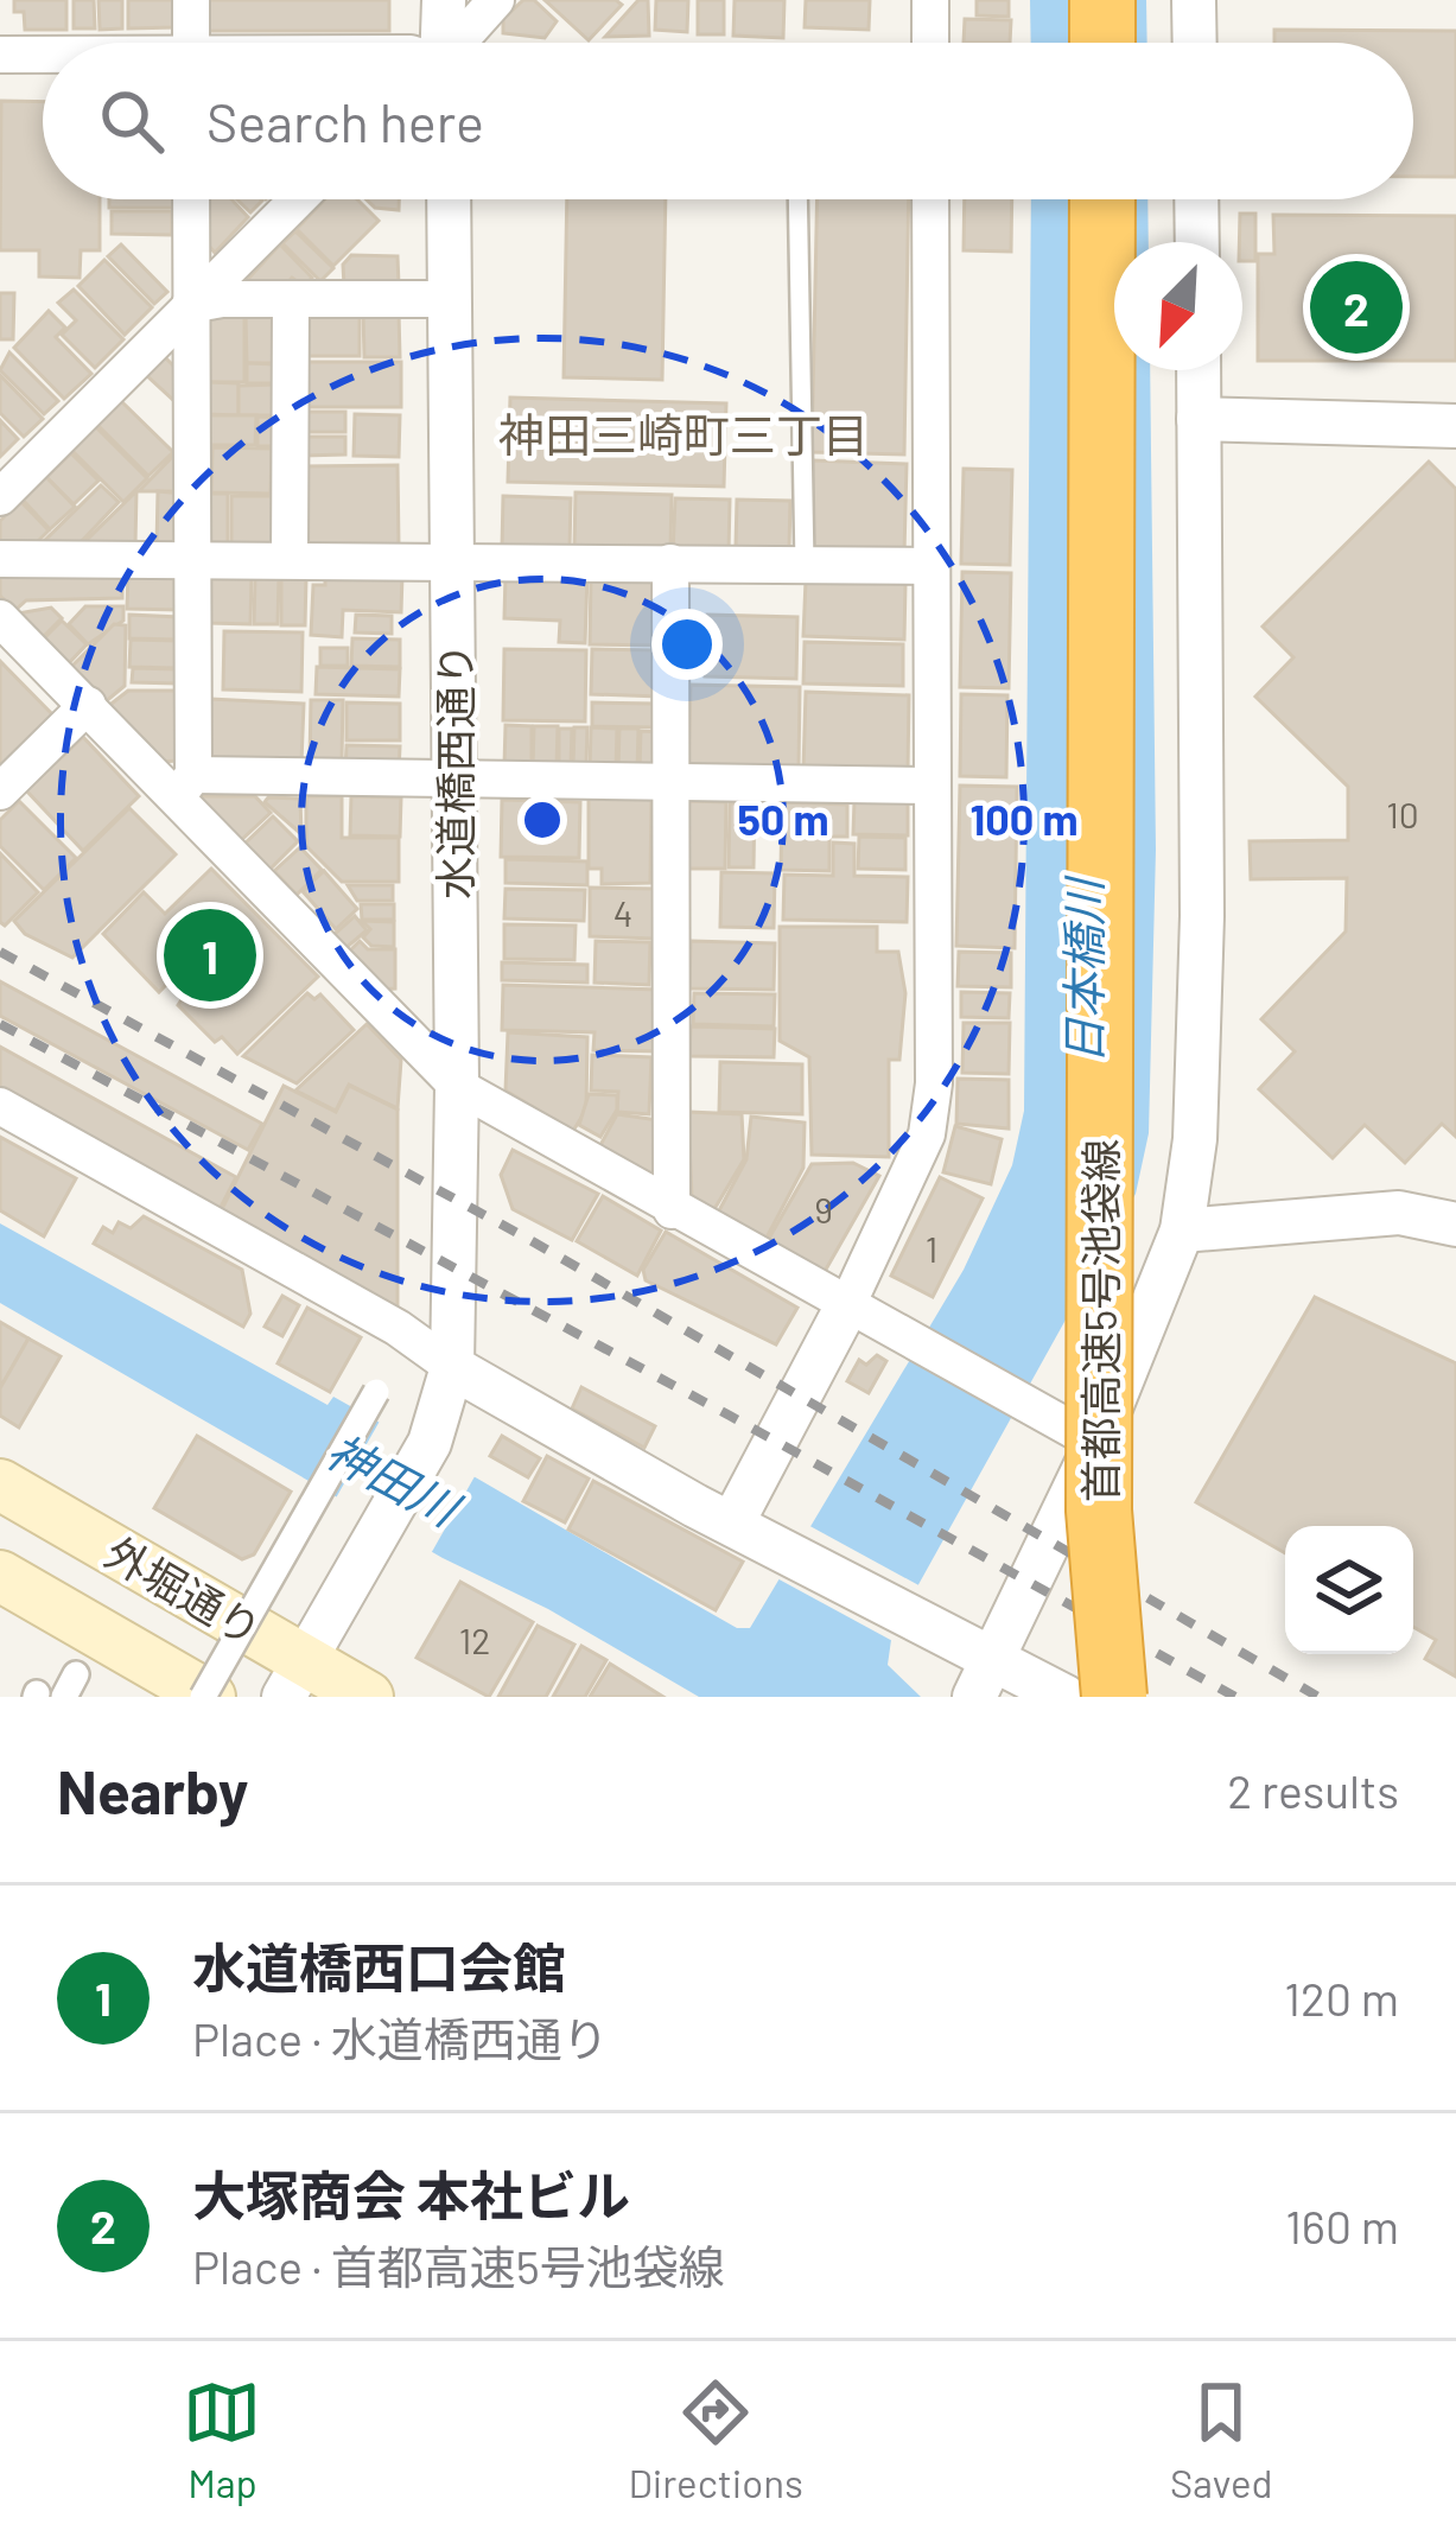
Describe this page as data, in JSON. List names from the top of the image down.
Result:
{
  "streets": {
    "highway": ["首都高速5号池袋線"],
    "main road": ["外堀通り"],
    "street": ["水道橋西通り"]
  },
  "crossings": [
    ["水道橋西通り", "外堀通り"]
  ],
  "districts": ["神田三崎町三丁目"],
  "water": ["日本橋川", "神田川"],
  "house_numbers": [
    "10",
    "4",
    "9",
    "1",
    "12"
  ],
  "north": "bottom left",
  "page": {
    "search": "Search here",
    "pins": ["2", "1"],
    "heading": ["Nearby", "2 results"],
    "list": [
      {
        "mark": "1",
        "name": "水道橋西口会館",
        "note": "Place · 水道橋西通り",
        "value": "120 m"
      },
      {
        "mark": "2",
        "name": "大塚商会 本社ビル",
        "note": "Place · 首都高速5号池袋線",
        "value": "160 m"
      }
    ],
    "nav": ["Map", "Directions", "Saved"]
  },
  "rings": ["50 m", "100 m"]
}
